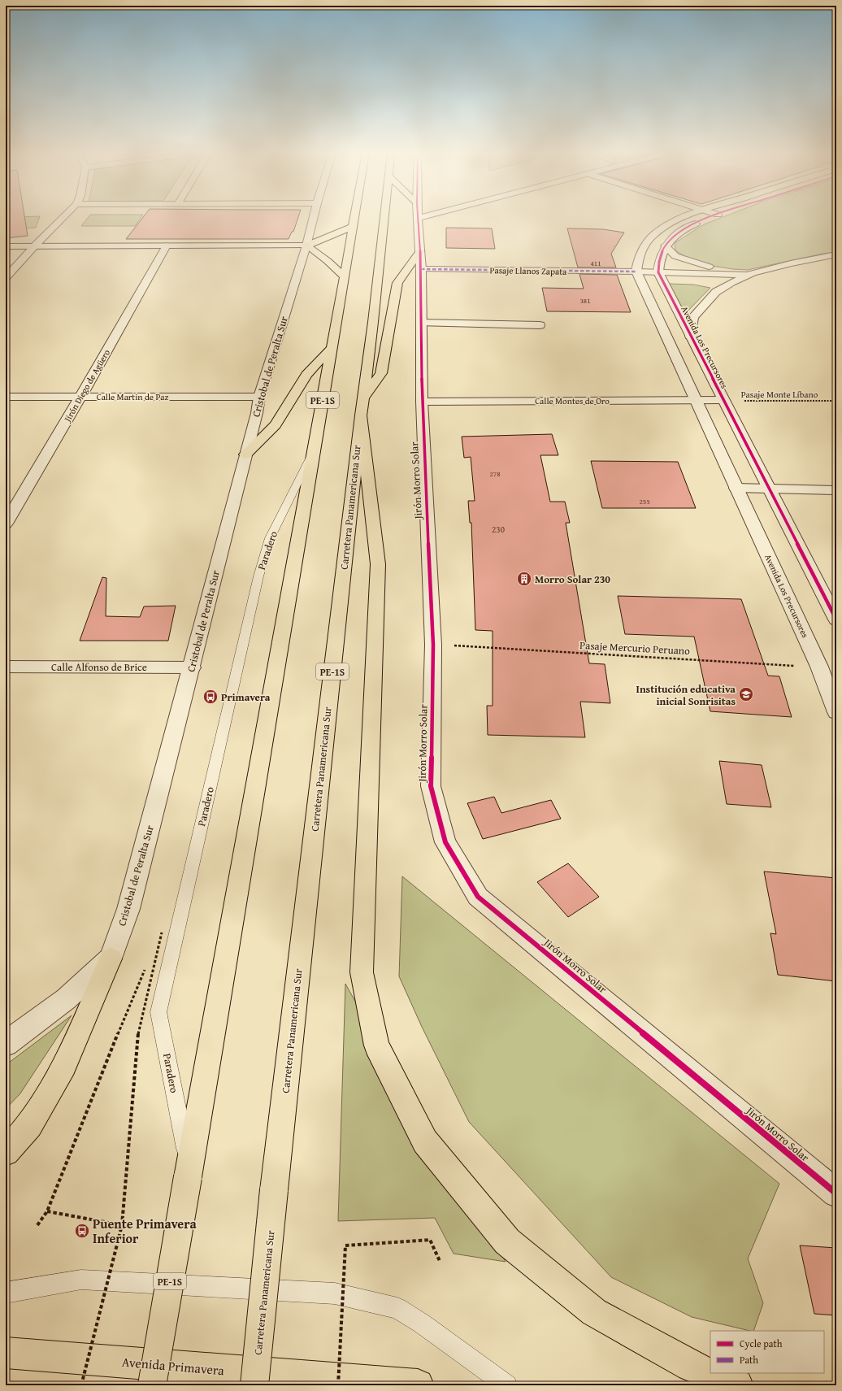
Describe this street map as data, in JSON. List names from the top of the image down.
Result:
{
  "streets": {
    "main road": ["PE-1S", "Carretera Panamericana Sur", "Avenida Primavera"],
    "street": [
      "Pasaje Llanos Zapata",
      "Avenida Los Precursores",
      "Cristobal de Peralta Sur",
      "Jirón Diego de Agüero",
      "Calle Martin de Paz",
      "Calle Montes de Oro",
      "Jirón Morro Solar",
      "Calle Alfonso de Brice"
    ],
    "lane": ["Paradero"],
    "path": ["Pasaje Monte Líbano", "Pasaje Mercurio Peruano"]
  },
  "crossings": [
    ["Pasaje Llanos Zapata", "Avenida Los Precursores"],
    ["Pasaje Llanos Zapata", "Jirón Morro Solar"],
    ["Avenida Los Precursores", "Pasaje Monte Líbano"],
    ["Avenida Los Precursores", "Calle Montes de Oro"],
    ["Avenida Los Precursores", "Pasaje Mercurio Peruano"],
    ["Cristobal de Peralta Sur", "Calle Martin de Paz"],
    ["Cristobal de Peralta Sur", "Calle Alfonso de Brice"],
    ["Jirón Diego de Agüero", "Calle Martin de Paz"],
    ["Pasaje Monte Líbano", "Calle Montes de Oro"],
    ["PE-1S", "Paradero"],
    ["Calle Montes de Oro", "Jirón Morro Solar"],
    ["Jirón Morro Solar", "Pasaje Mercurio Peruano"]
  ],
  "places": {
    "building": ["Morro Solar 230"],
    "school or university": ["Institución educativa inicial Sonrisitas"],
    "bus stop": ["Primavera", "Puente Primavera Inferior"]
  },
  "house_numbers": [
    "411",
    "381",
    "278",
    "255",
    "230"
  ],
  "legend": ["Cycle path", "Path"]
}
